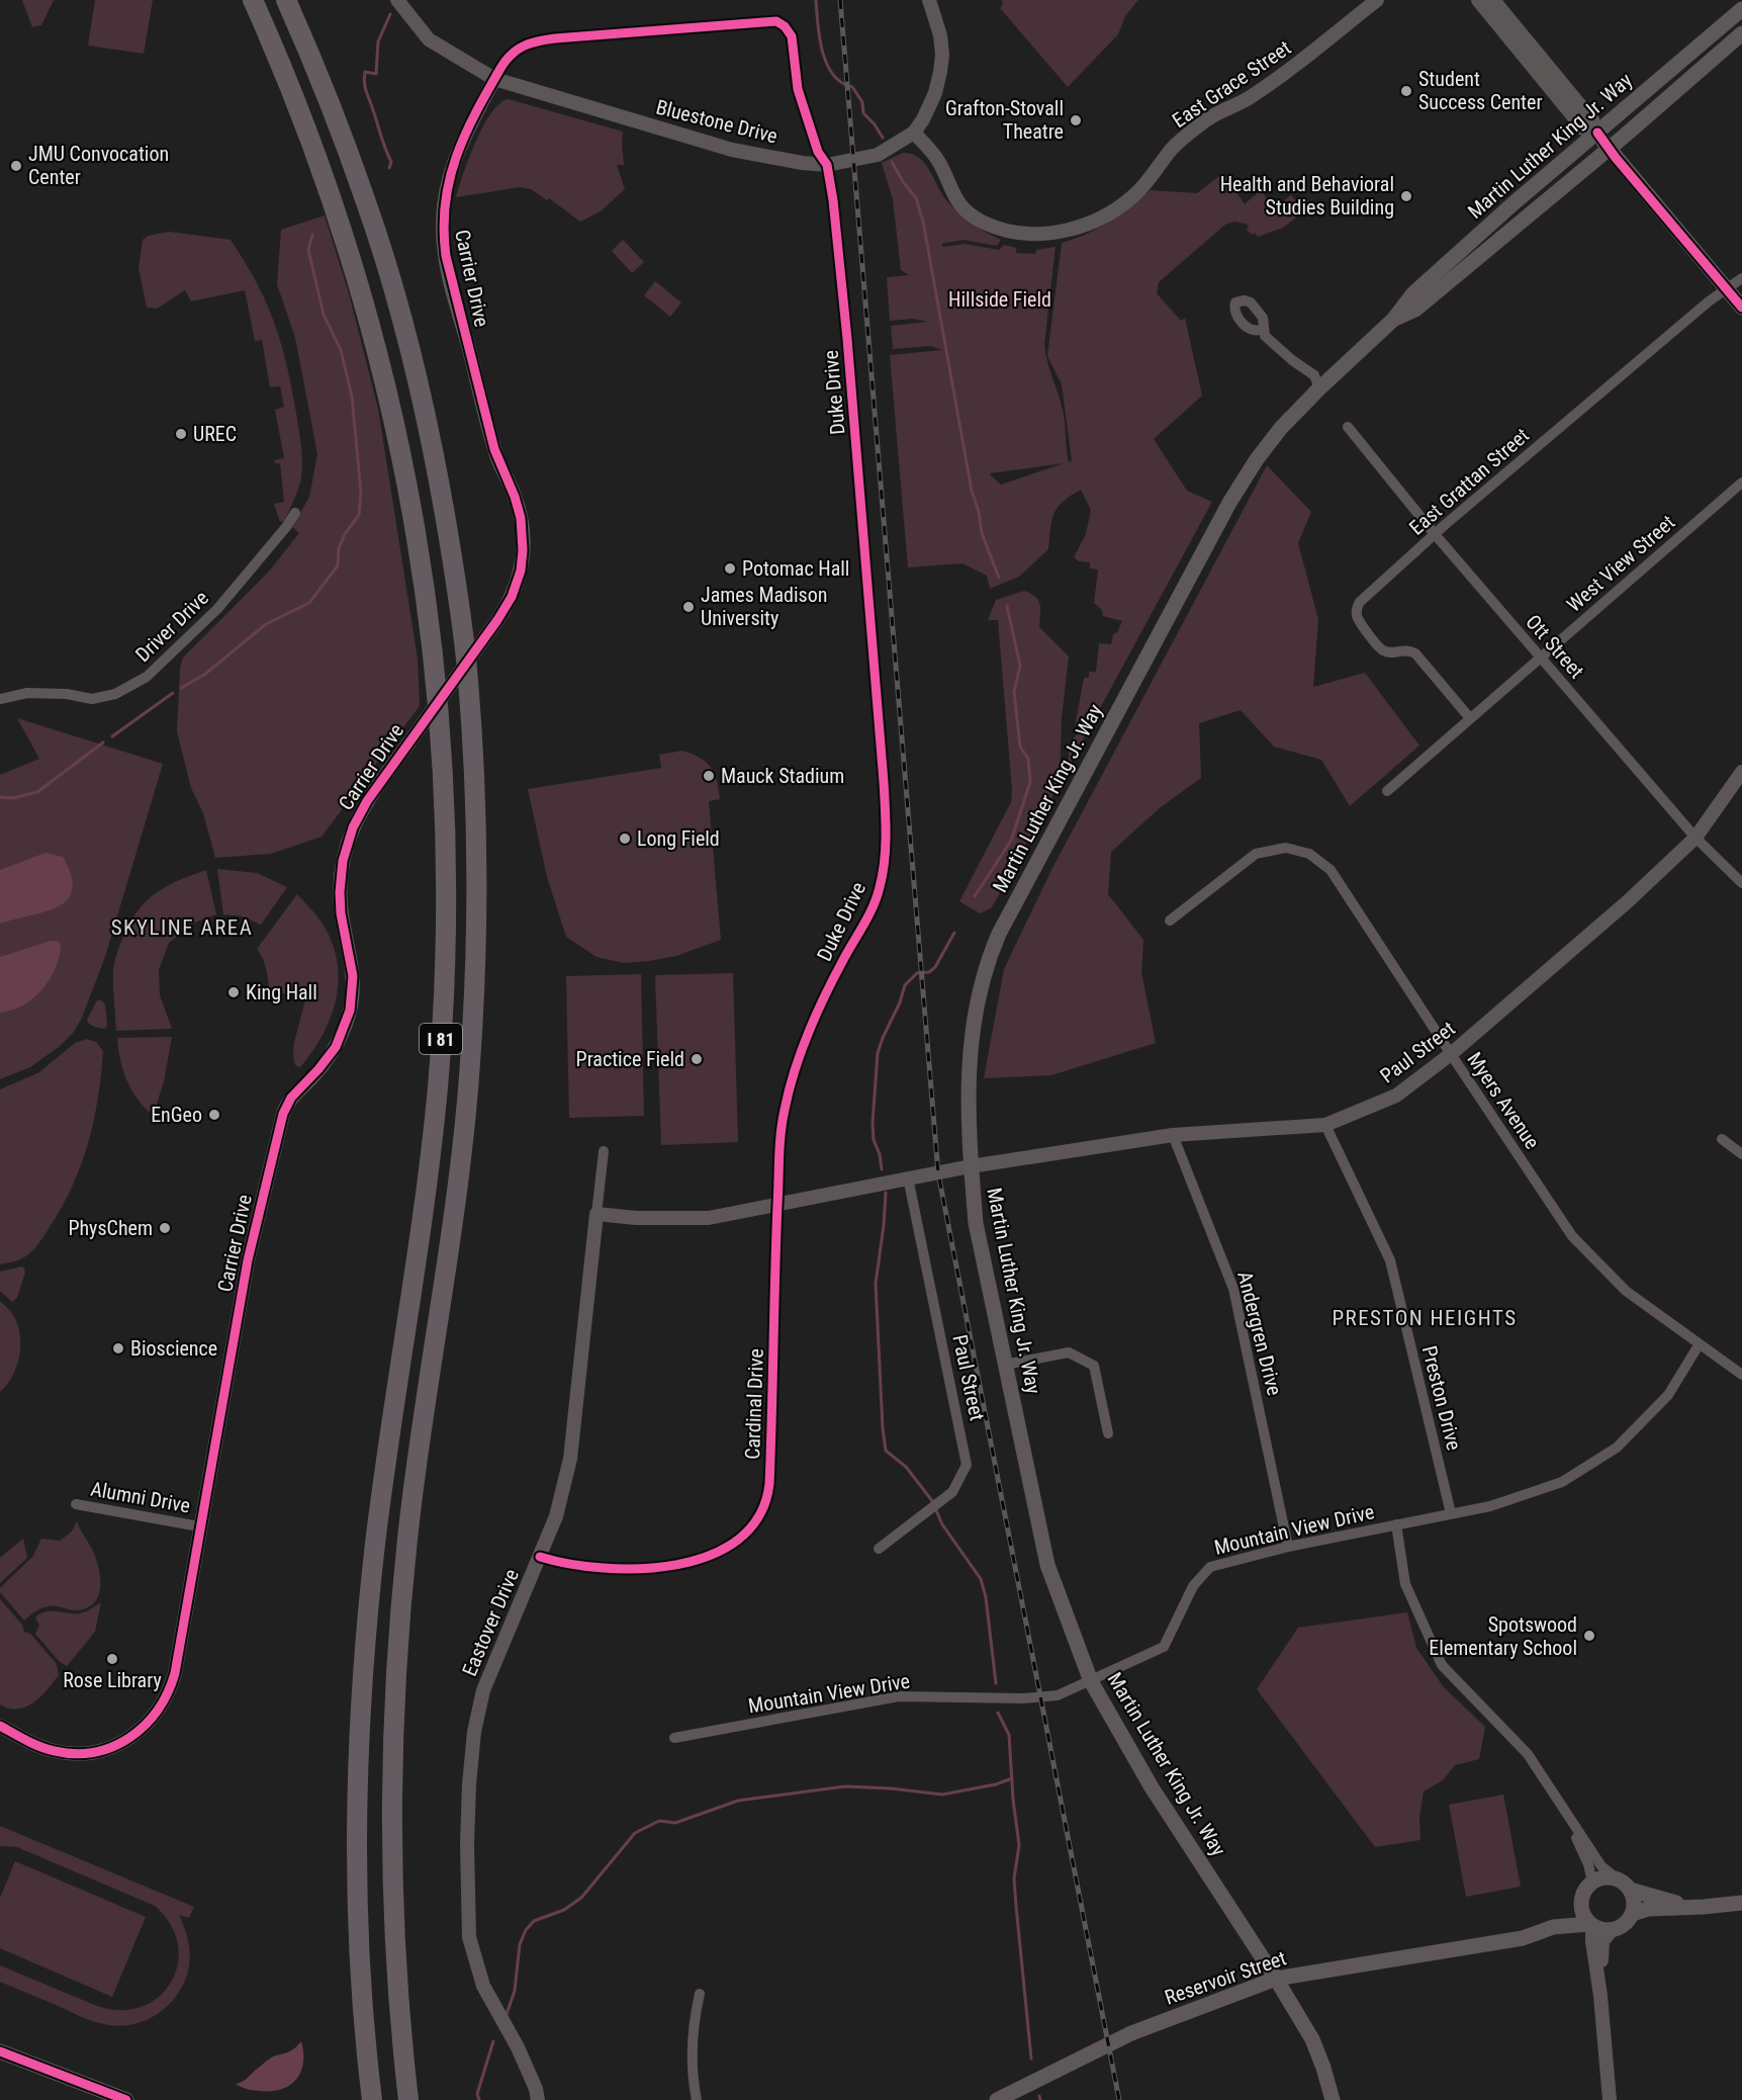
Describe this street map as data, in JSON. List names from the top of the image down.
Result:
{
  "streets": {
    "highway": ["I 81"],
    "main road": ["Martin Luther King Jr. Way", "Reservoir Street"],
    "street": [
      "East Grace Street",
      "Bluestone Drive",
      "Carrier Drive",
      "Duke Drive",
      "East Grattan Street",
      "West View Street",
      "Driver Drive",
      "Ott Street",
      "Paul Street",
      "Myers Avenue",
      "Andergren Drive",
      "Preston Drive",
      "Cardinal Drive",
      "Alumni Drive",
      "Mountain View Drive",
      "Eastover Drive"
    ]
  },
  "crossings": [
    ["East Grace Street", "Bluestone Drive"],
    ["Bluestone Drive", "Carrier Drive"],
    ["Bluestone Drive", "Duke Drive"],
    ["Martin Luther King Jr. Way", "Paul Street"],
    ["Martin Luther King Jr. Way", "Mountain View Drive"],
    ["Martin Luther King Jr. Way", "Reservoir Street"],
    ["Carrier Drive", "Duke Drive"],
    ["Carrier Drive", "Alumni Drive"],
    ["Duke Drive", "Cardinal Drive"],
    ["East Grattan Street", "West View Street"],
    ["East Grattan Street", "Ott Street"],
    ["West View Street", "Ott Street"],
    ["Ott Street", "Paul Street"],
    ["Paul Street", "Myers Avenue"],
    ["Paul Street", "Andergren Drive"],
    ["Paul Street", "Preston Drive"],
    ["Paul Street", "Cardinal Drive"],
    ["Paul Street", "Eastover Drive"],
    ["Myers Avenue", "Mountain View Drive"],
    ["Andergren Drive", "Mountain View Drive"],
    ["Preston Drive", "Mountain View Drive"],
    ["Cardinal Drive", "Eastover Drive"]
  ],
  "districts": ["SKYLINE AREA", "PRESTON HEIGHTS"],
  "parks": ["Hillside Field"],
  "places": [
    "Student Success Center",
    "Grafton-Stovall Theatre",
    "JMU Convocation Center",
    "Health and Behavioral Studies Building",
    "UREC",
    "Potomac Hall",
    "James Madison University",
    "Mauck Stadium",
    "Long Field",
    "King Hall",
    "Practice Field",
    "EnGeo",
    "PhysChem",
    "Bioscience",
    "Spotswood Elementary School",
    "Rose Library"
  ]
}
